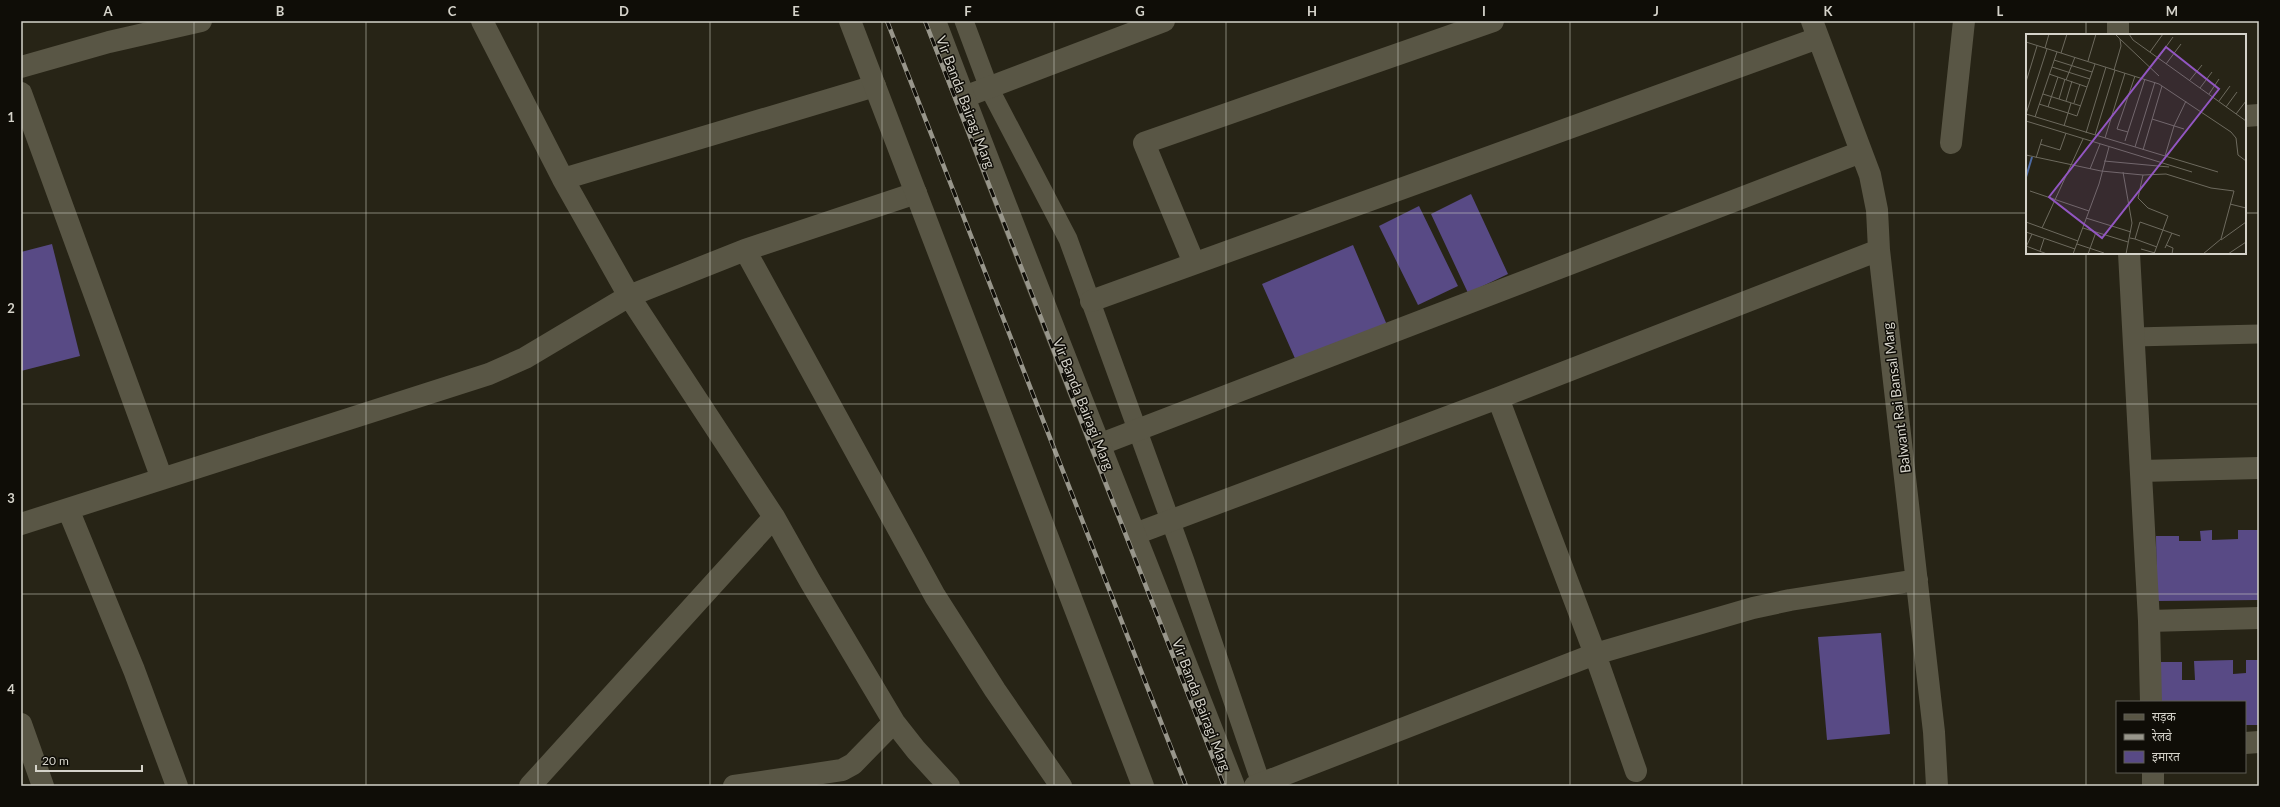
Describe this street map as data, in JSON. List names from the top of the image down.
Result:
{
  "streets": {
    "street": ["Vir Banda Bairagi Marg", "Balwant Rai Bansal Marg"]
  },
  "legend": ["सड़क", "रेलवे", "इमारत"],
  "scale_bar": "20 m",
  "grid": {
    "columns": [
      "A",
      "B",
      "C",
      "D",
      "E",
      "F",
      "G",
      "H",
      "I",
      "J",
      "K",
      "L",
      "M"
    ],
    "rows": [
      "1",
      "2",
      "3",
      "4"
    ]
  }
}
